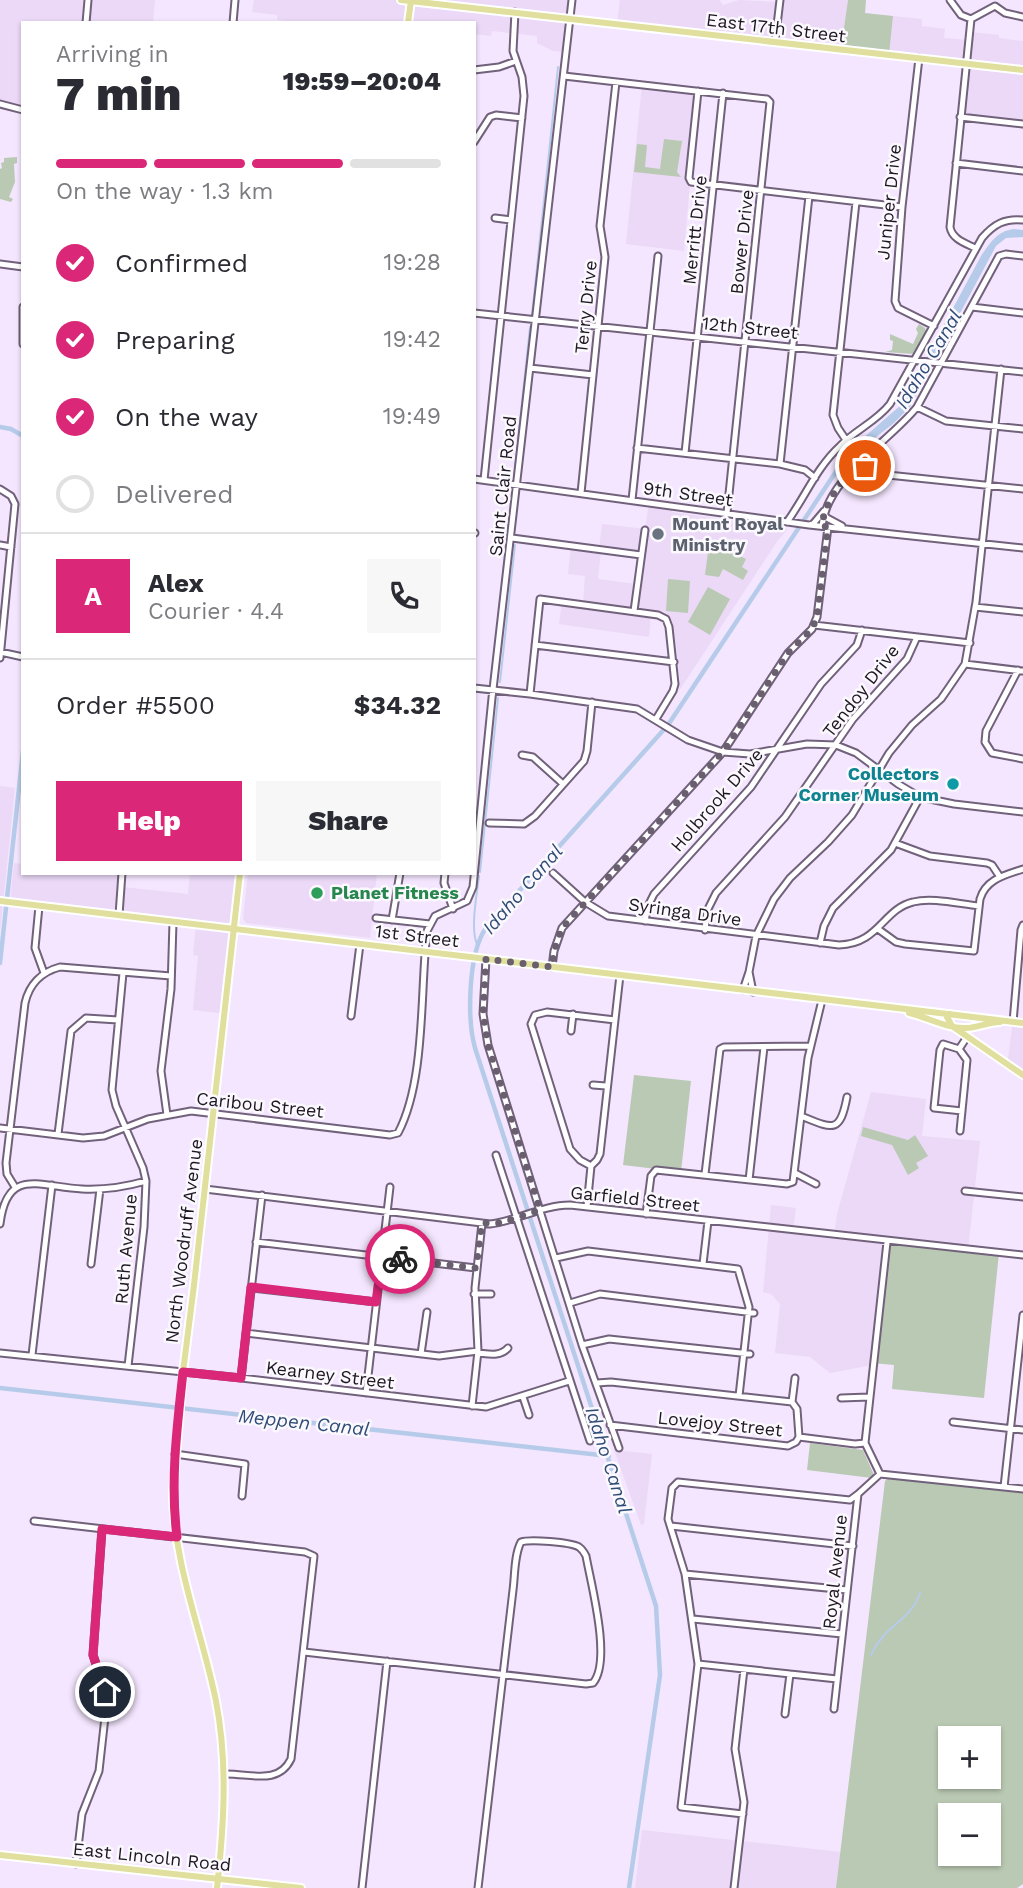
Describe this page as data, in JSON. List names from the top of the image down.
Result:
{
  "streets": {
    "main road": [
      "East 17th Street",
      "1st Street",
      "North Woodruff Avenue",
      "East Lincoln Road"
    ],
    "street": [
      "Juniper Drive",
      "Merritt Drive",
      "Bower Drive",
      "Terry Drive",
      "12th Street",
      "Saint Clair Road",
      "9th Street",
      "Tendoy Drive",
      "Holbrook Drive",
      "Syringa Drive",
      "Caribou Street",
      "Garfield Street",
      "Ruth Avenue",
      "Kearney Street",
      "Lovejoy Street",
      "Royal Avenue"
    ]
  },
  "crossings": [
    ["East 17th Street", "Juniper Drive"],
    ["East 17th Street", "Saint Clair Road"],
    ["Merritt Drive", "Bower Drive"],
    ["Merritt Drive", "12th Street"],
    ["Bower Drive", "12th Street"],
    ["Bower Drive", "9th Street"],
    ["Terry Drive", "12th Street"],
    ["Terry Drive", "9th Street"],
    ["12th Street", "Saint Clair Road"],
    ["Saint Clair Road", "9th Street"],
    ["Tendoy Drive", "Syringa Drive"],
    ["Holbrook Drive", "Syringa Drive"],
    ["1st Street", "Caribou Street"],
    ["1st Street", "North Woodruff Avenue"],
    ["Caribou Street", "North Woodruff Avenue"],
    ["Caribou Street", "Ruth Avenue"],
    ["Garfield Street", "North Woodruff Avenue"],
    ["North Woodruff Avenue", "Kearney Street"],
    ["North Woodruff Avenue", "East Lincoln Road"],
    ["Ruth Avenue", "Kearney Street"]
  ],
  "water": ["Idaho Canal", "Meppen Canal"],
  "places": ["Mount Royal Ministry", "Collectors Corner Museum", "Planet Fitness"],
  "page": {
    "heading": ["7 min", "Arriving in", "19:59–20:04"],
    "panel": [
      "Alex",
      "Courier · 4.4",
      "Order #5500",
      "$34.32"
    ],
    "bar": "On the way · 1.3 km",
    "list": [
      ["Confirmed", "19:28"],
      ["Preparing", "19:42"],
      ["On the way", "19:49"],
      "Delivered"
    ],
    "round": "A",
    "buttons": ["Help", "Share"],
    "map_buttons": ["+", "−"]
  }
}
